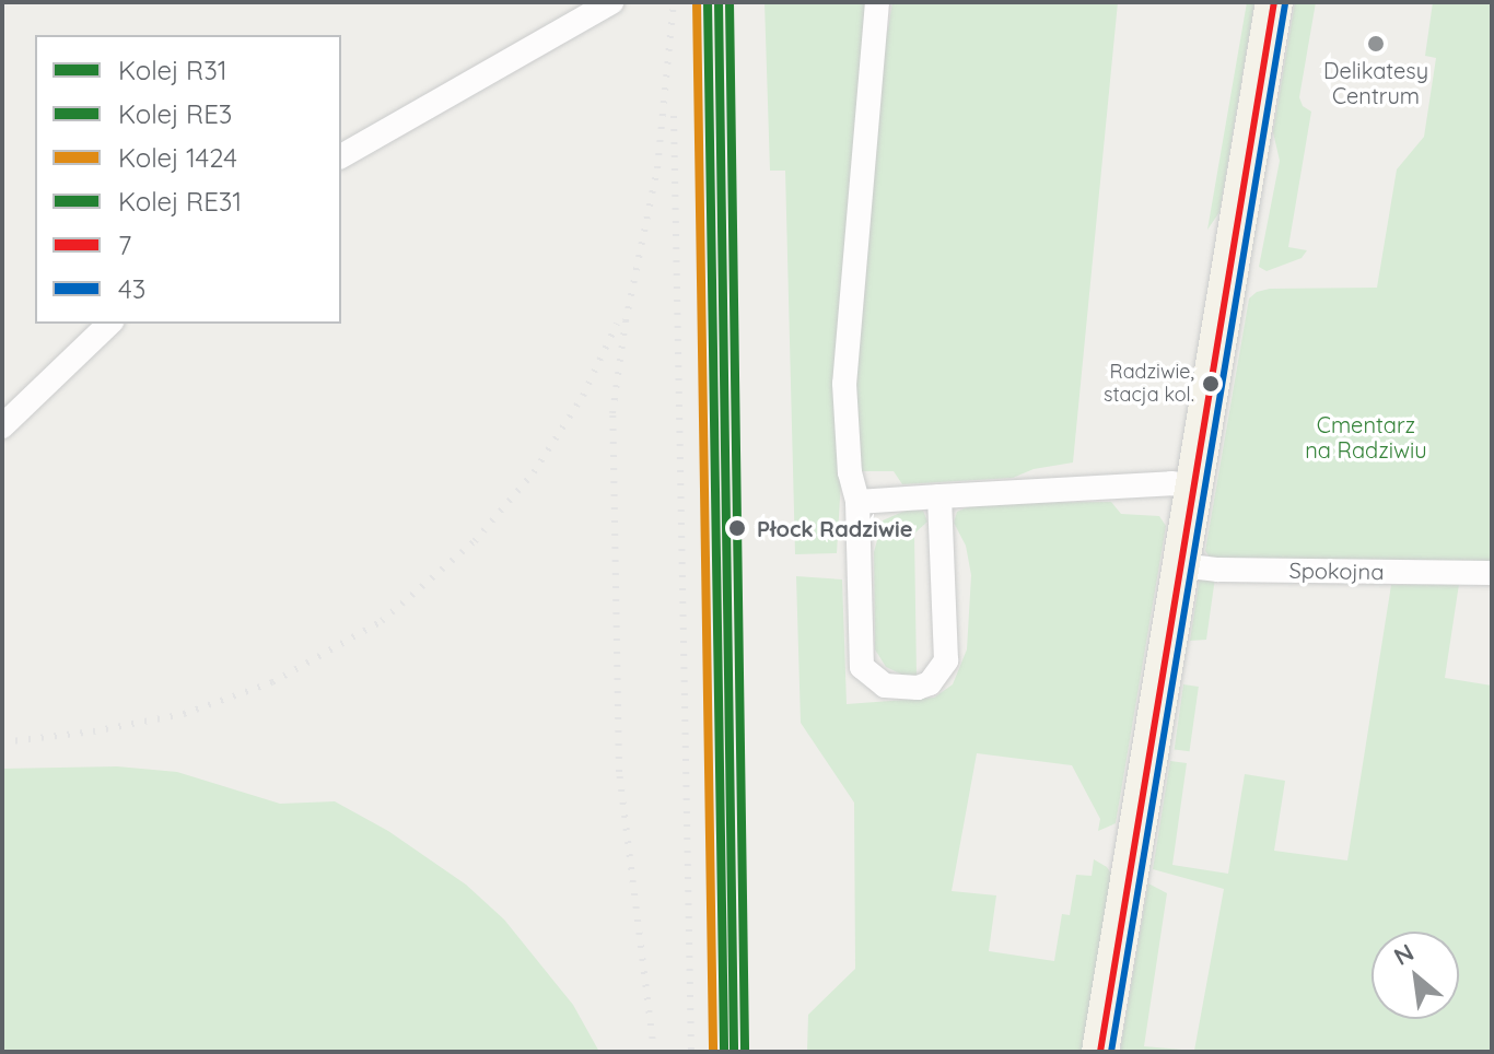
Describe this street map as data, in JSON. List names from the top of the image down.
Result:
{
  "streets": {
    "street": ["Spokojna"]
  },
  "parks": ["Cmentarz na Radziwiu"],
  "places": ["Delikatesy Centrum", "Radziwie, stacja kol.", "Płock Radziwie"],
  "lines": [
    "rail line R31",
    "rail line RE3",
    "rail line 1424",
    "rail line RE31",
    "transit line 7",
    "transit line 43"
  ],
  "legend": [
    "Kolej R31",
    "Kolej RE3",
    "Kolej 1424",
    "Kolej RE31",
    "7",
    "43"
  ],
  "north": "top left"
}
